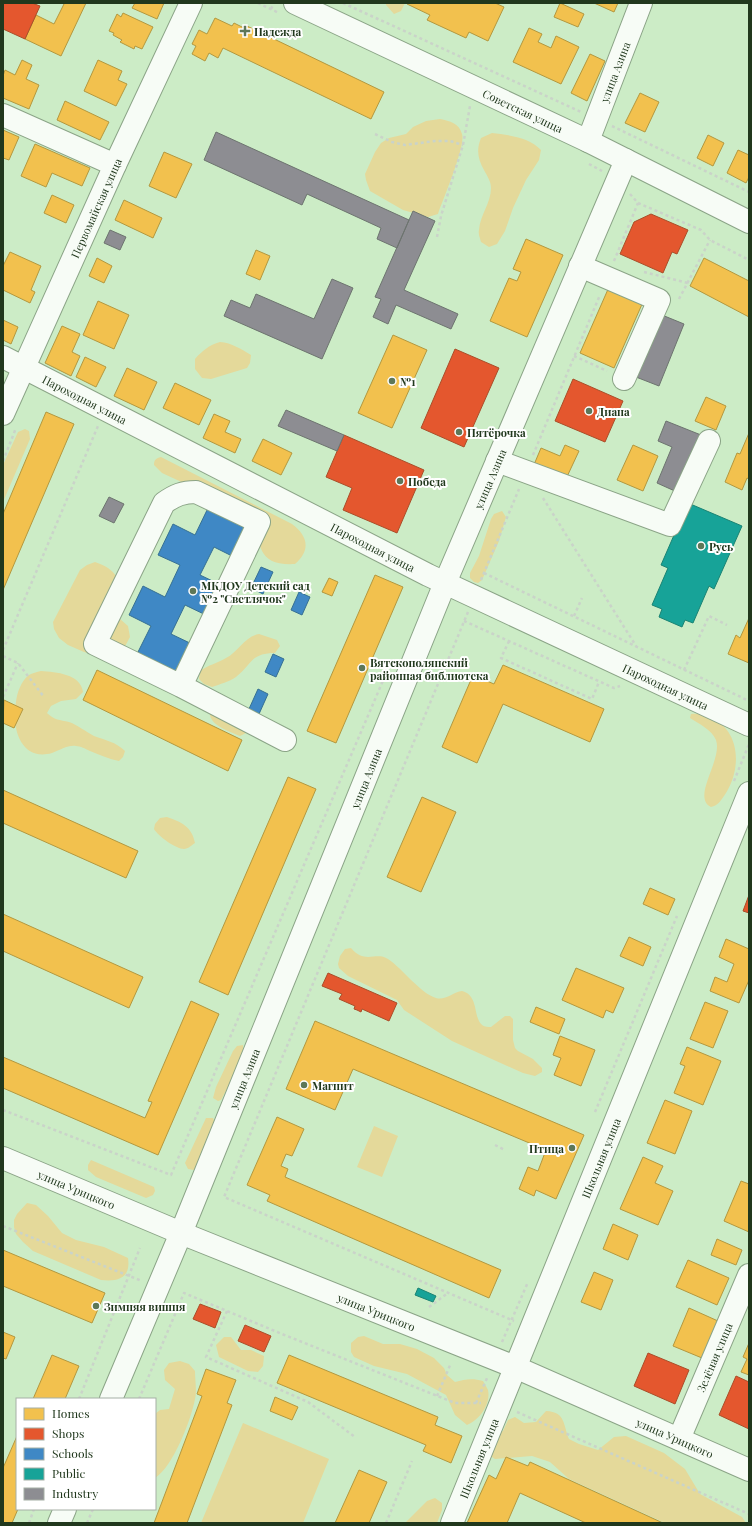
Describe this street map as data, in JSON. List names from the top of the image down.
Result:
{
  "streets": {
    "street": [
      "улица Азина",
      "Советская улица",
      "Первомайская улица",
      "Пароходная улица",
      "Школьная улица",
      "улица Урицкого",
      "Зелёная улица"
    ]
  },
  "crossings": [
    ["улица Азина", "Советская улица"],
    ["улица Азина", "Пароходная улица"],
    ["улица Азина", "улица Урицкого"],
    ["Первомайская улица", "Пароходная улица"],
    ["Школьная улица", "улица Урицкого"],
    ["улица Урицкого", "Зелёная улица"]
  ],
  "places": {
    "health": ["Надежда"],
    "other": [
      "№1",
      "Диана",
      "Пятёрочка",
      "Победа",
      "Русь",
      "МКДОУ Детский сад №2 \"Светлячок\"",
      "Вятскополянский районная библиотека",
      "Магнит",
      "Птица",
      "Зимняя вишня"
    ]
  },
  "legend": [
    "Homes",
    "Shops",
    "Schools",
    "Public",
    "Industry"
  ]
}
